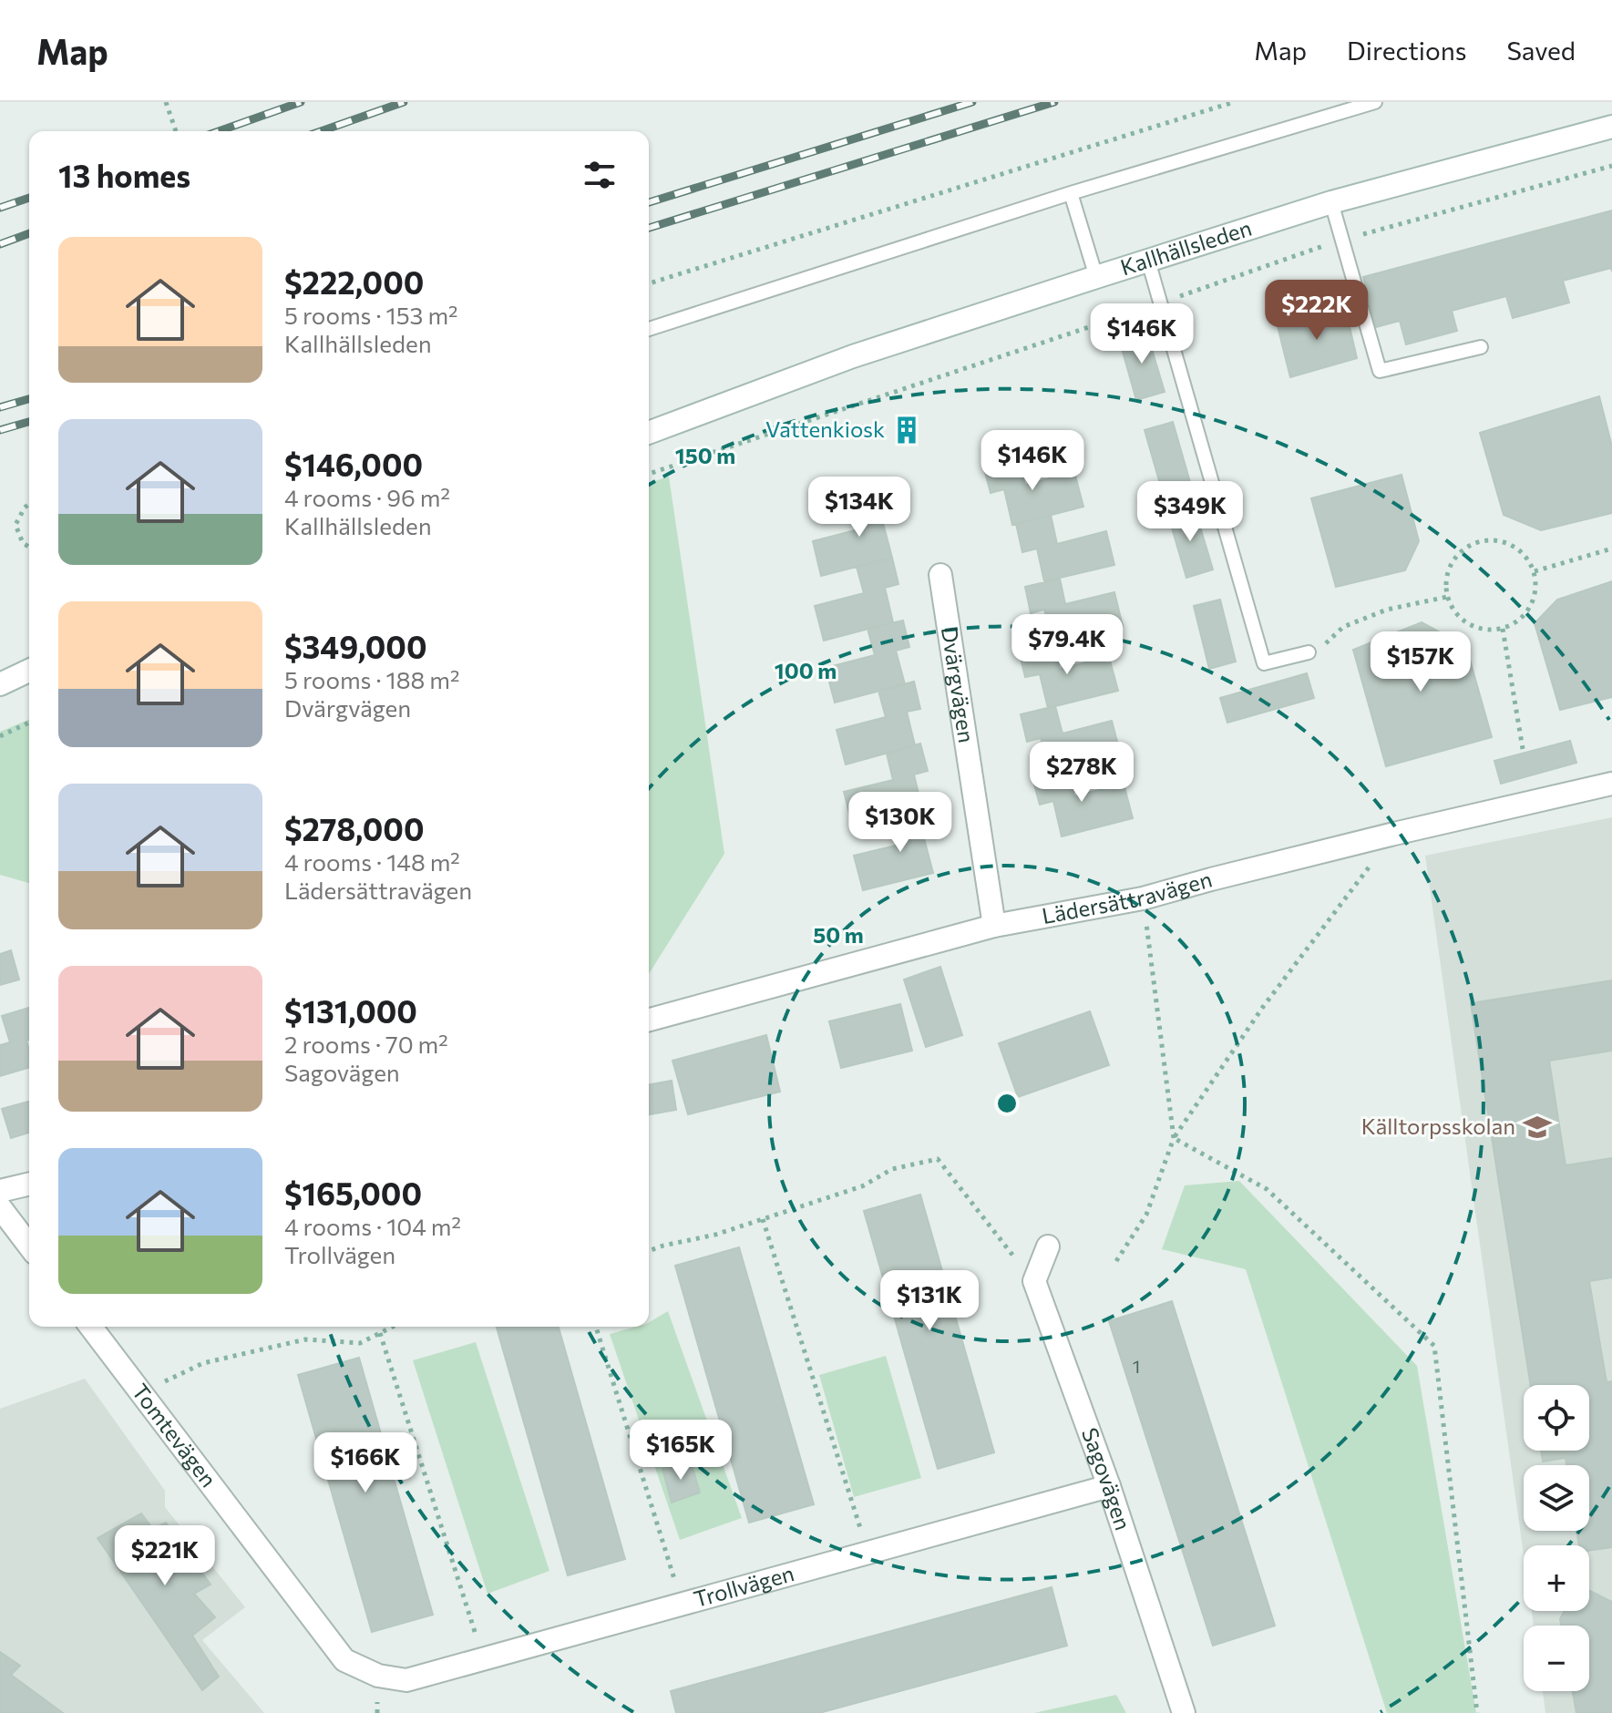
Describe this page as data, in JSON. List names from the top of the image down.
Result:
{
  "streets": {
    "street": [
      "Kallhällsleden",
      "Dvärgvägen",
      "Lädersättravägen",
      "Tomtevägen",
      "Sagovägen",
      "Trollvägen"
    ]
  },
  "crossings": [
    ["Dvärgvägen", "Lädersättravägen"],
    ["Tomtevägen", "Trollvägen"],
    ["Sagovägen", "Trollvägen"]
  ],
  "places": {
    "building": ["Vattenkiosk"],
    "school or university": ["Källtorpsskolan"]
  },
  "house_numbers": ["1"],
  "page": {
    "header": "Map",
    "nav": ["Map", "Directions", "Saved"],
    "heading": "13 homes",
    "list": [
      {
        "name": "$222,000",
        "note": "5 rooms · 153 m² · Kallhällsleden"
      },
      {
        "name": "$146,000",
        "note": "4 rooms · 96 m² · Kallhällsleden"
      },
      {
        "name": "$349,000",
        "note": "5 rooms · 188 m² · Dvärgvägen"
      },
      {
        "name": "$278,000",
        "note": "4 rooms · 148 m² · Lädersättravägen"
      },
      {
        "name": "$131,000",
        "note": "2 rooms · 70 m² · Sagovägen"
      },
      {
        "name": "$165,000",
        "note": "4 rooms · 104 m² · Trollvägen"
      }
    ],
    "price": [
      "$222K",
      "$146K",
      "$146K",
      "$134K",
      "$349K",
      "$79.4K",
      "$157K",
      "$278K",
      "$130K",
      "$131K",
      "$165K",
      "$166K",
      "$221K"
    ],
    "map_buttons": ["+", "−"]
  },
  "rings": ["150 m", "100 m", "50 m"]
}
